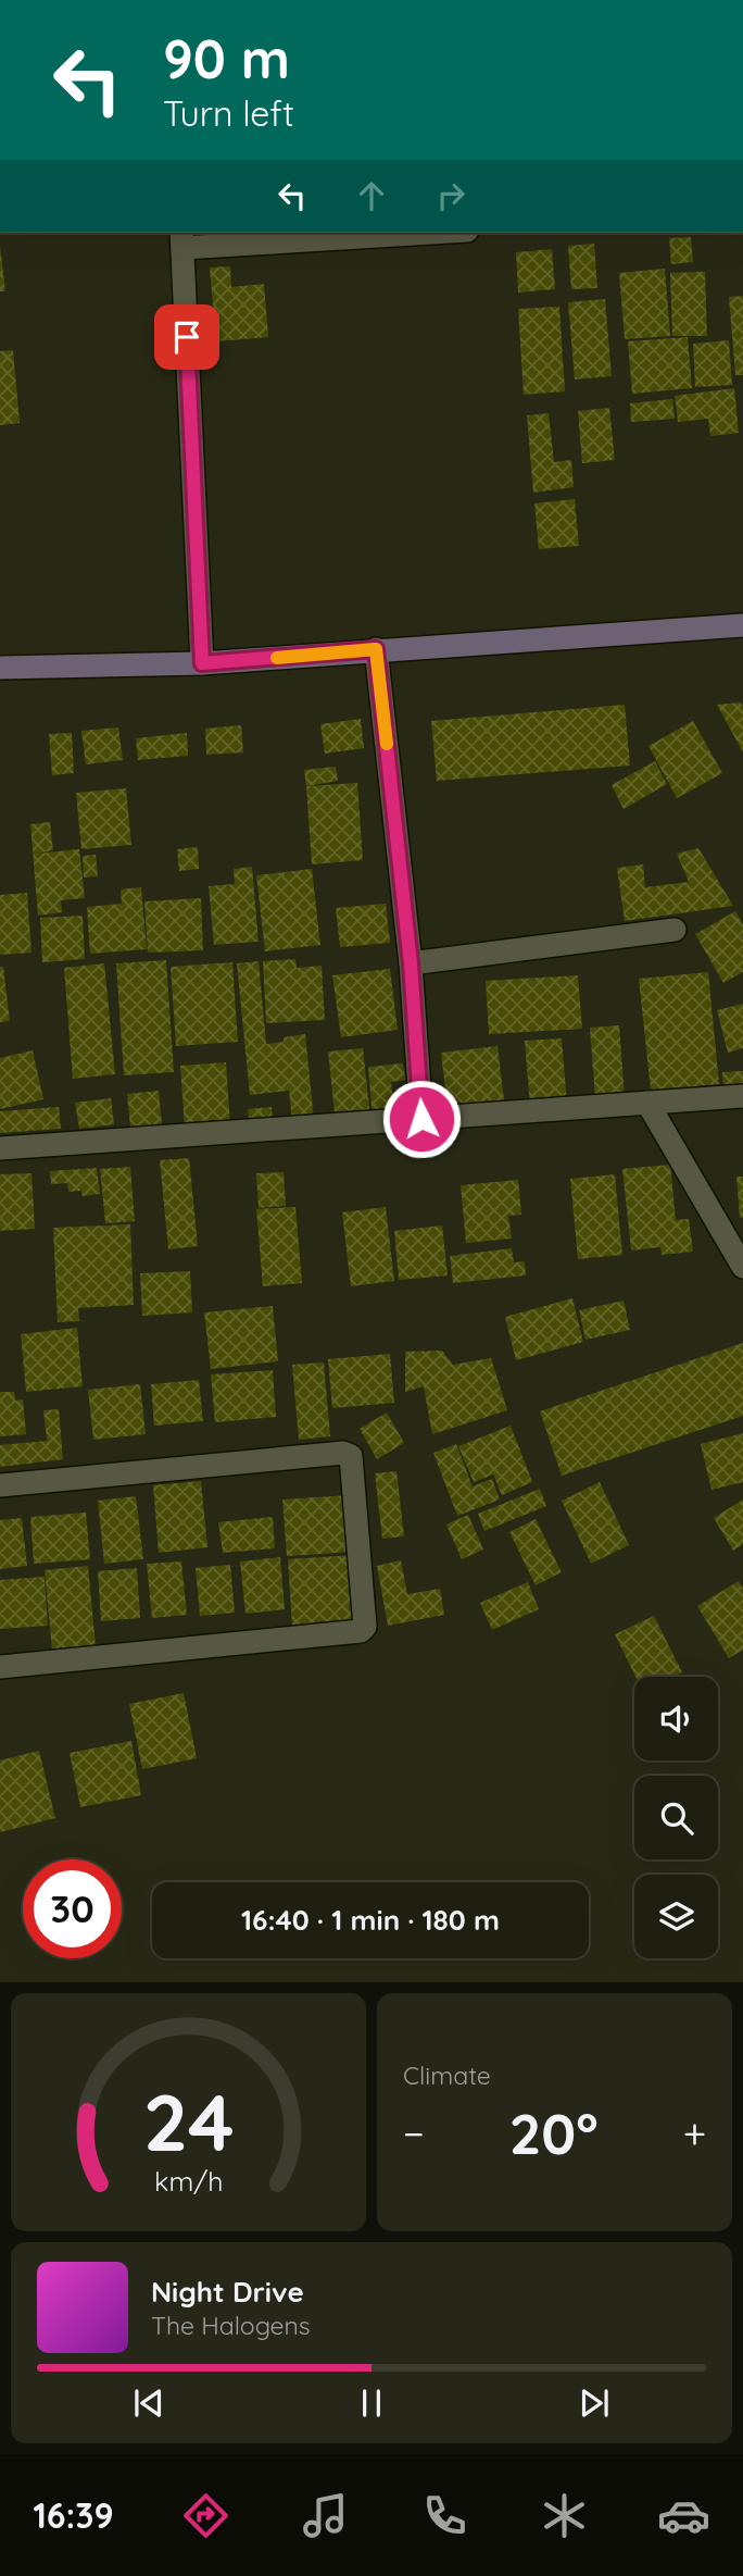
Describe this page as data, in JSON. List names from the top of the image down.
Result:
{
  "page": {
    "turn": ["90 m", "Turn left"],
    "limit": "30",
    "trip": "16:40 · 1 min · 180 m",
    "tile": "Climate",
    "heat": ["−", "20°", "+"],
    "song": ["Night Drive", "The Halogens"],
    "tabs": "16:39",
    "gauge": ["24", "km/h"]
  }
}
